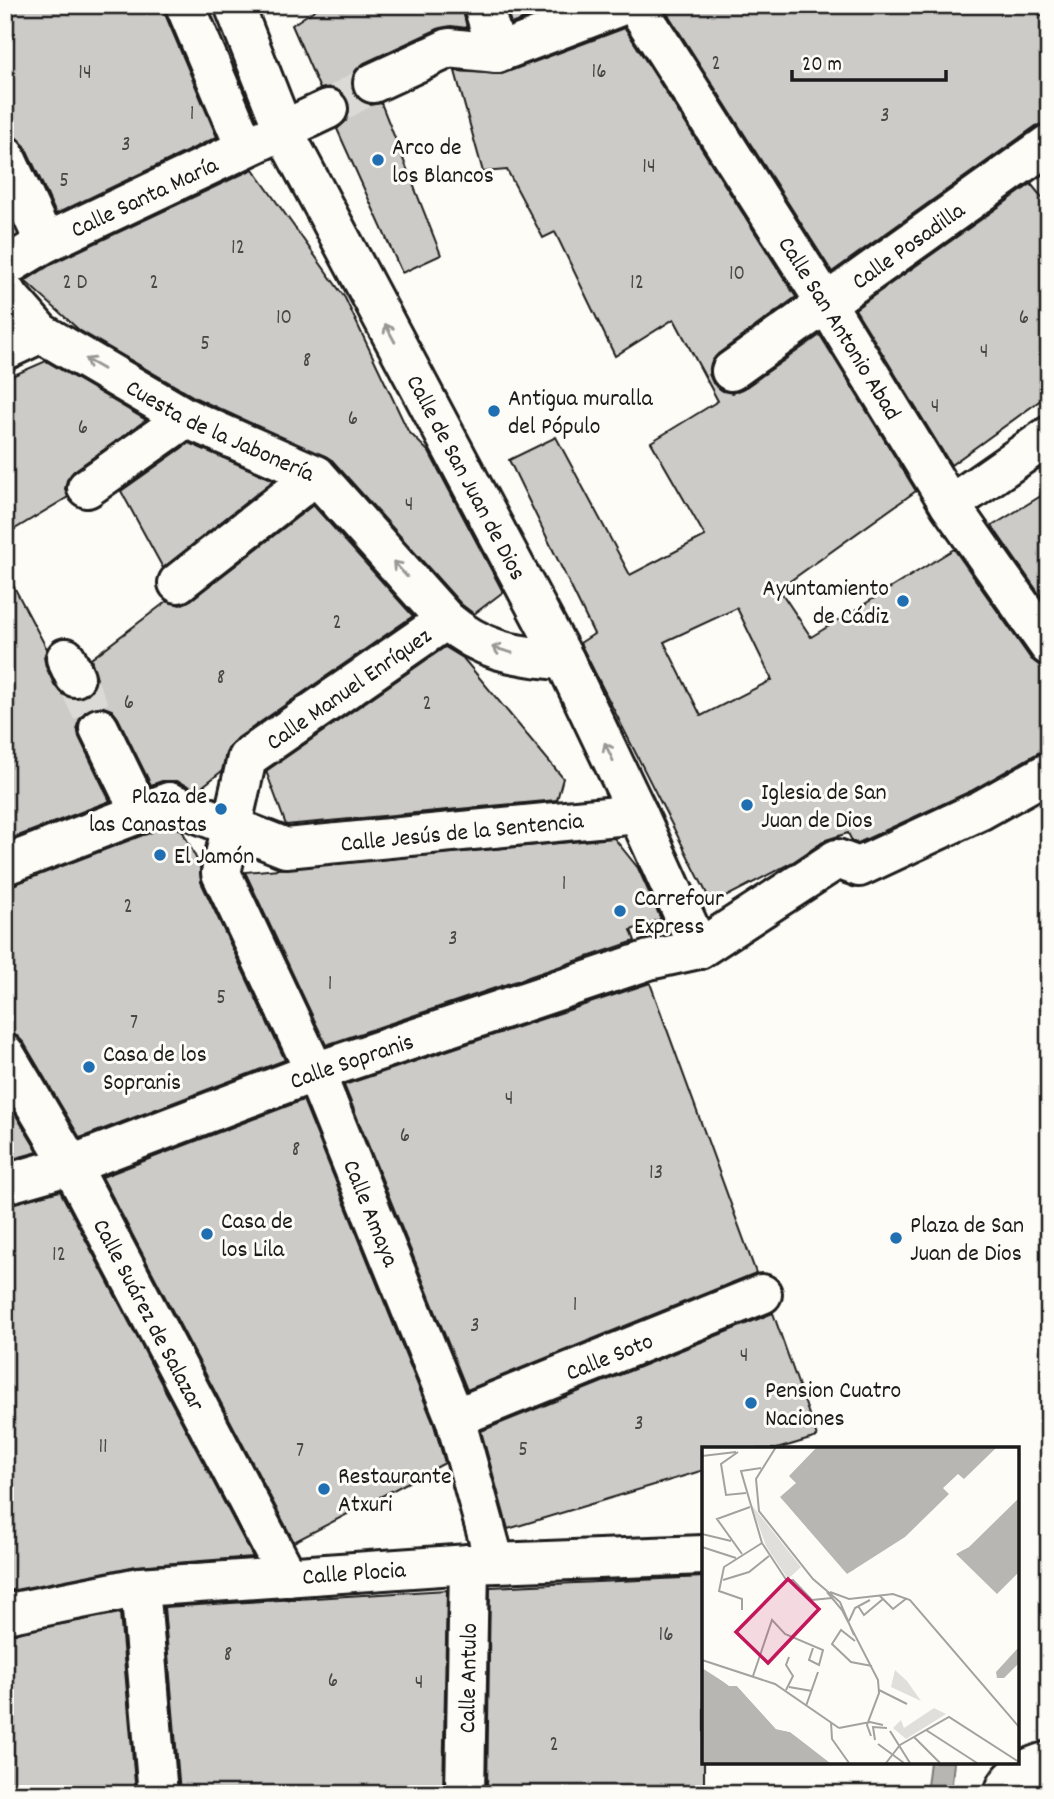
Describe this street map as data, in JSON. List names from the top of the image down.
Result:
{
  "streets": {
    "street": [
      "Calle Santa María",
      "Calle Posadilla",
      "Calle San Antonio Abad",
      "Cuesta de la Jabonería",
      "Calle de San Juan de Dios",
      "Calle Manuel Enríquez",
      "Calle Jesús de la Sentencia",
      "Calle Sopranis",
      "Calle Amaya",
      "Calle Suárez de Salazar",
      "Calle Soto",
      "Calle Plocia",
      "Calle Antulo"
    ]
  },
  "crossings": [
    ["Calle Santa María", "Calle de San Juan de Dios"],
    ["Calle Posadilla", "Calle San Antonio Abad"],
    ["Cuesta de la Jabonería", "Calle Manuel Enríquez"],
    ["Calle de San Juan de Dios", "Calle Manuel Enríquez"],
    ["Calle de San Juan de Dios", "Calle Jesús de la Sentencia"],
    ["Calle de San Juan de Dios", "Calle Sopranis"],
    ["Calle Manuel Enríquez", "Calle Jesús de la Sentencia"],
    ["Calle Manuel Enríquez", "Calle Amaya"],
    ["Calle Jesús de la Sentencia", "Calle Amaya"],
    ["Calle Sopranis", "Calle Amaya"],
    ["Calle Sopranis", "Calle Suárez de Salazar"],
    ["Calle Amaya", "Calle Soto"],
    ["Calle Amaya", "Calle Plocia"],
    ["Calle Amaya", "Calle Antulo"],
    ["Calle Suárez de Salazar", "Calle Plocia"],
    ["Calle Plocia", "Calle Antulo"]
  ],
  "one_way": ["Cuesta de la Jabonería", "Calle de San Juan de Dios"],
  "places": [
    "Arco de los Blancos",
    "Antigua muralla del Pópulo",
    "Ayuntamiento de Cádiz",
    "Iglesia de San Juan de Dios",
    "Plaza de las Canastas",
    "El Jamón",
    "Carrefour Express",
    "Casa de los Sopranis",
    "Casa de los Lila",
    "Plaza de San Juan de Dios",
    "Pension Cuatro Naciones",
    "Restaurante Atxuri"
  ],
  "house_numbers": [
    "2",
    "16",
    "14",
    "1",
    "3",
    "3",
    "14",
    "5",
    "12",
    "10",
    "2 D",
    "2",
    "12",
    "10",
    "6",
    "5",
    "4",
    "8",
    "4",
    "6",
    "6",
    "4",
    "2",
    "8",
    "6",
    "2",
    "1",
    "2",
    "3",
    "1",
    "5",
    "7",
    "4",
    "6",
    "8",
    "13",
    "12",
    "1",
    "3",
    "4",
    "3",
    "11",
    "5",
    "7",
    "16",
    "8",
    "6",
    "4",
    "2"
  ],
  "scale_bar": "20 m"
}
